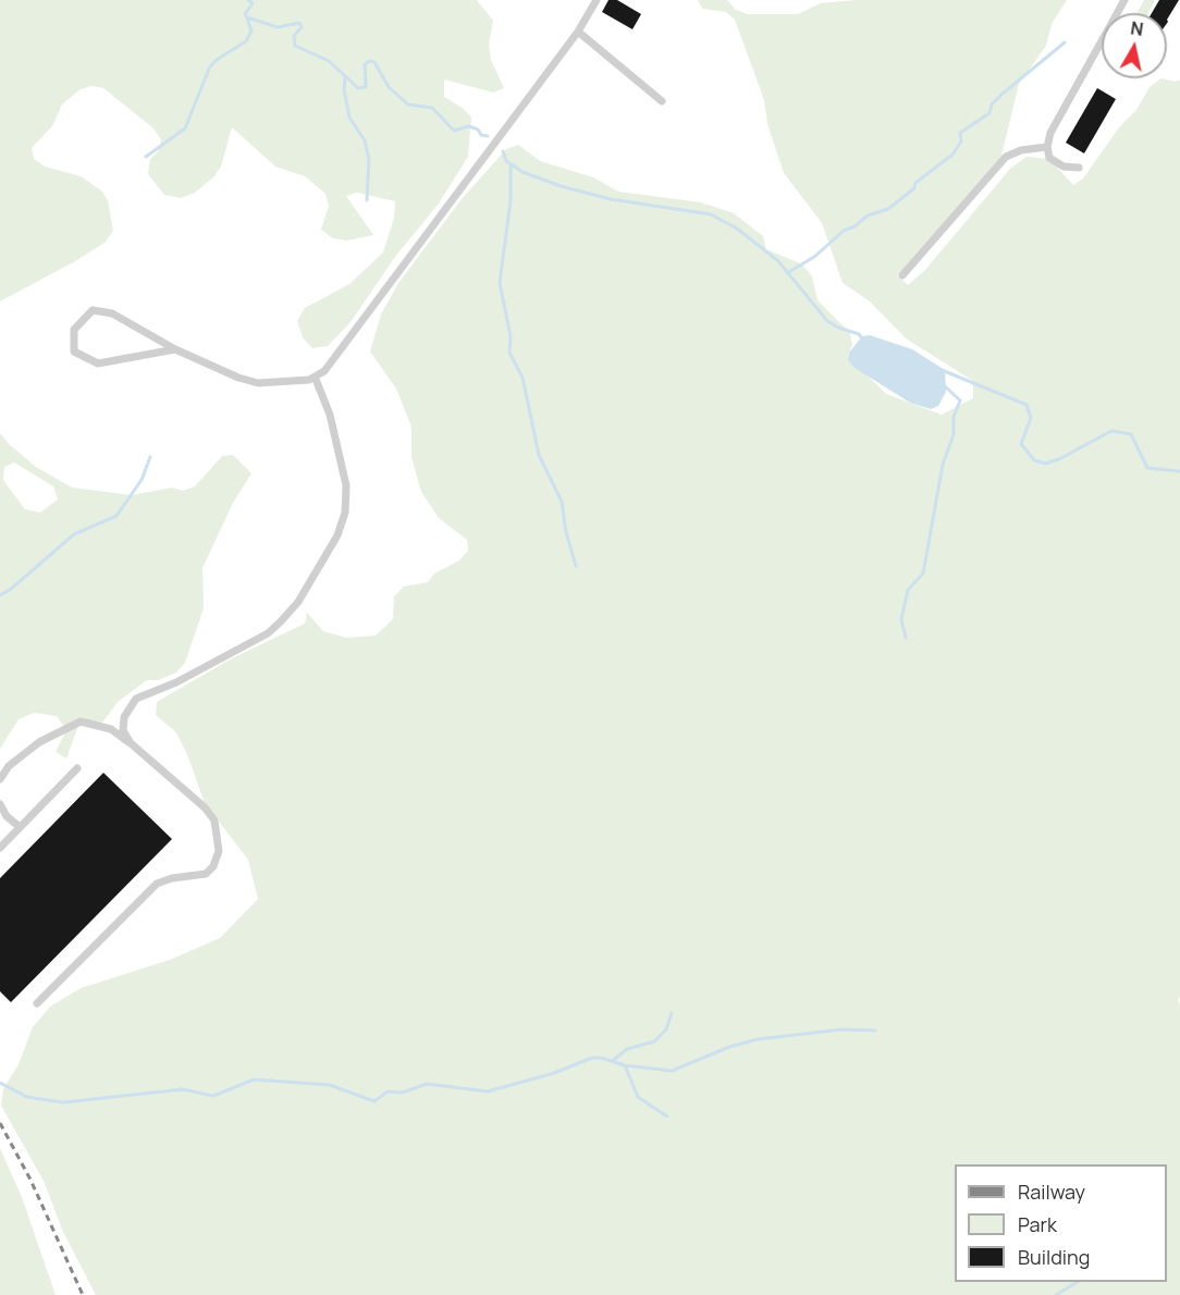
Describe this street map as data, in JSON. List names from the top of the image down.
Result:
{
  "legend": ["Railway", "Park", "Building"],
  "north": "top"
}
